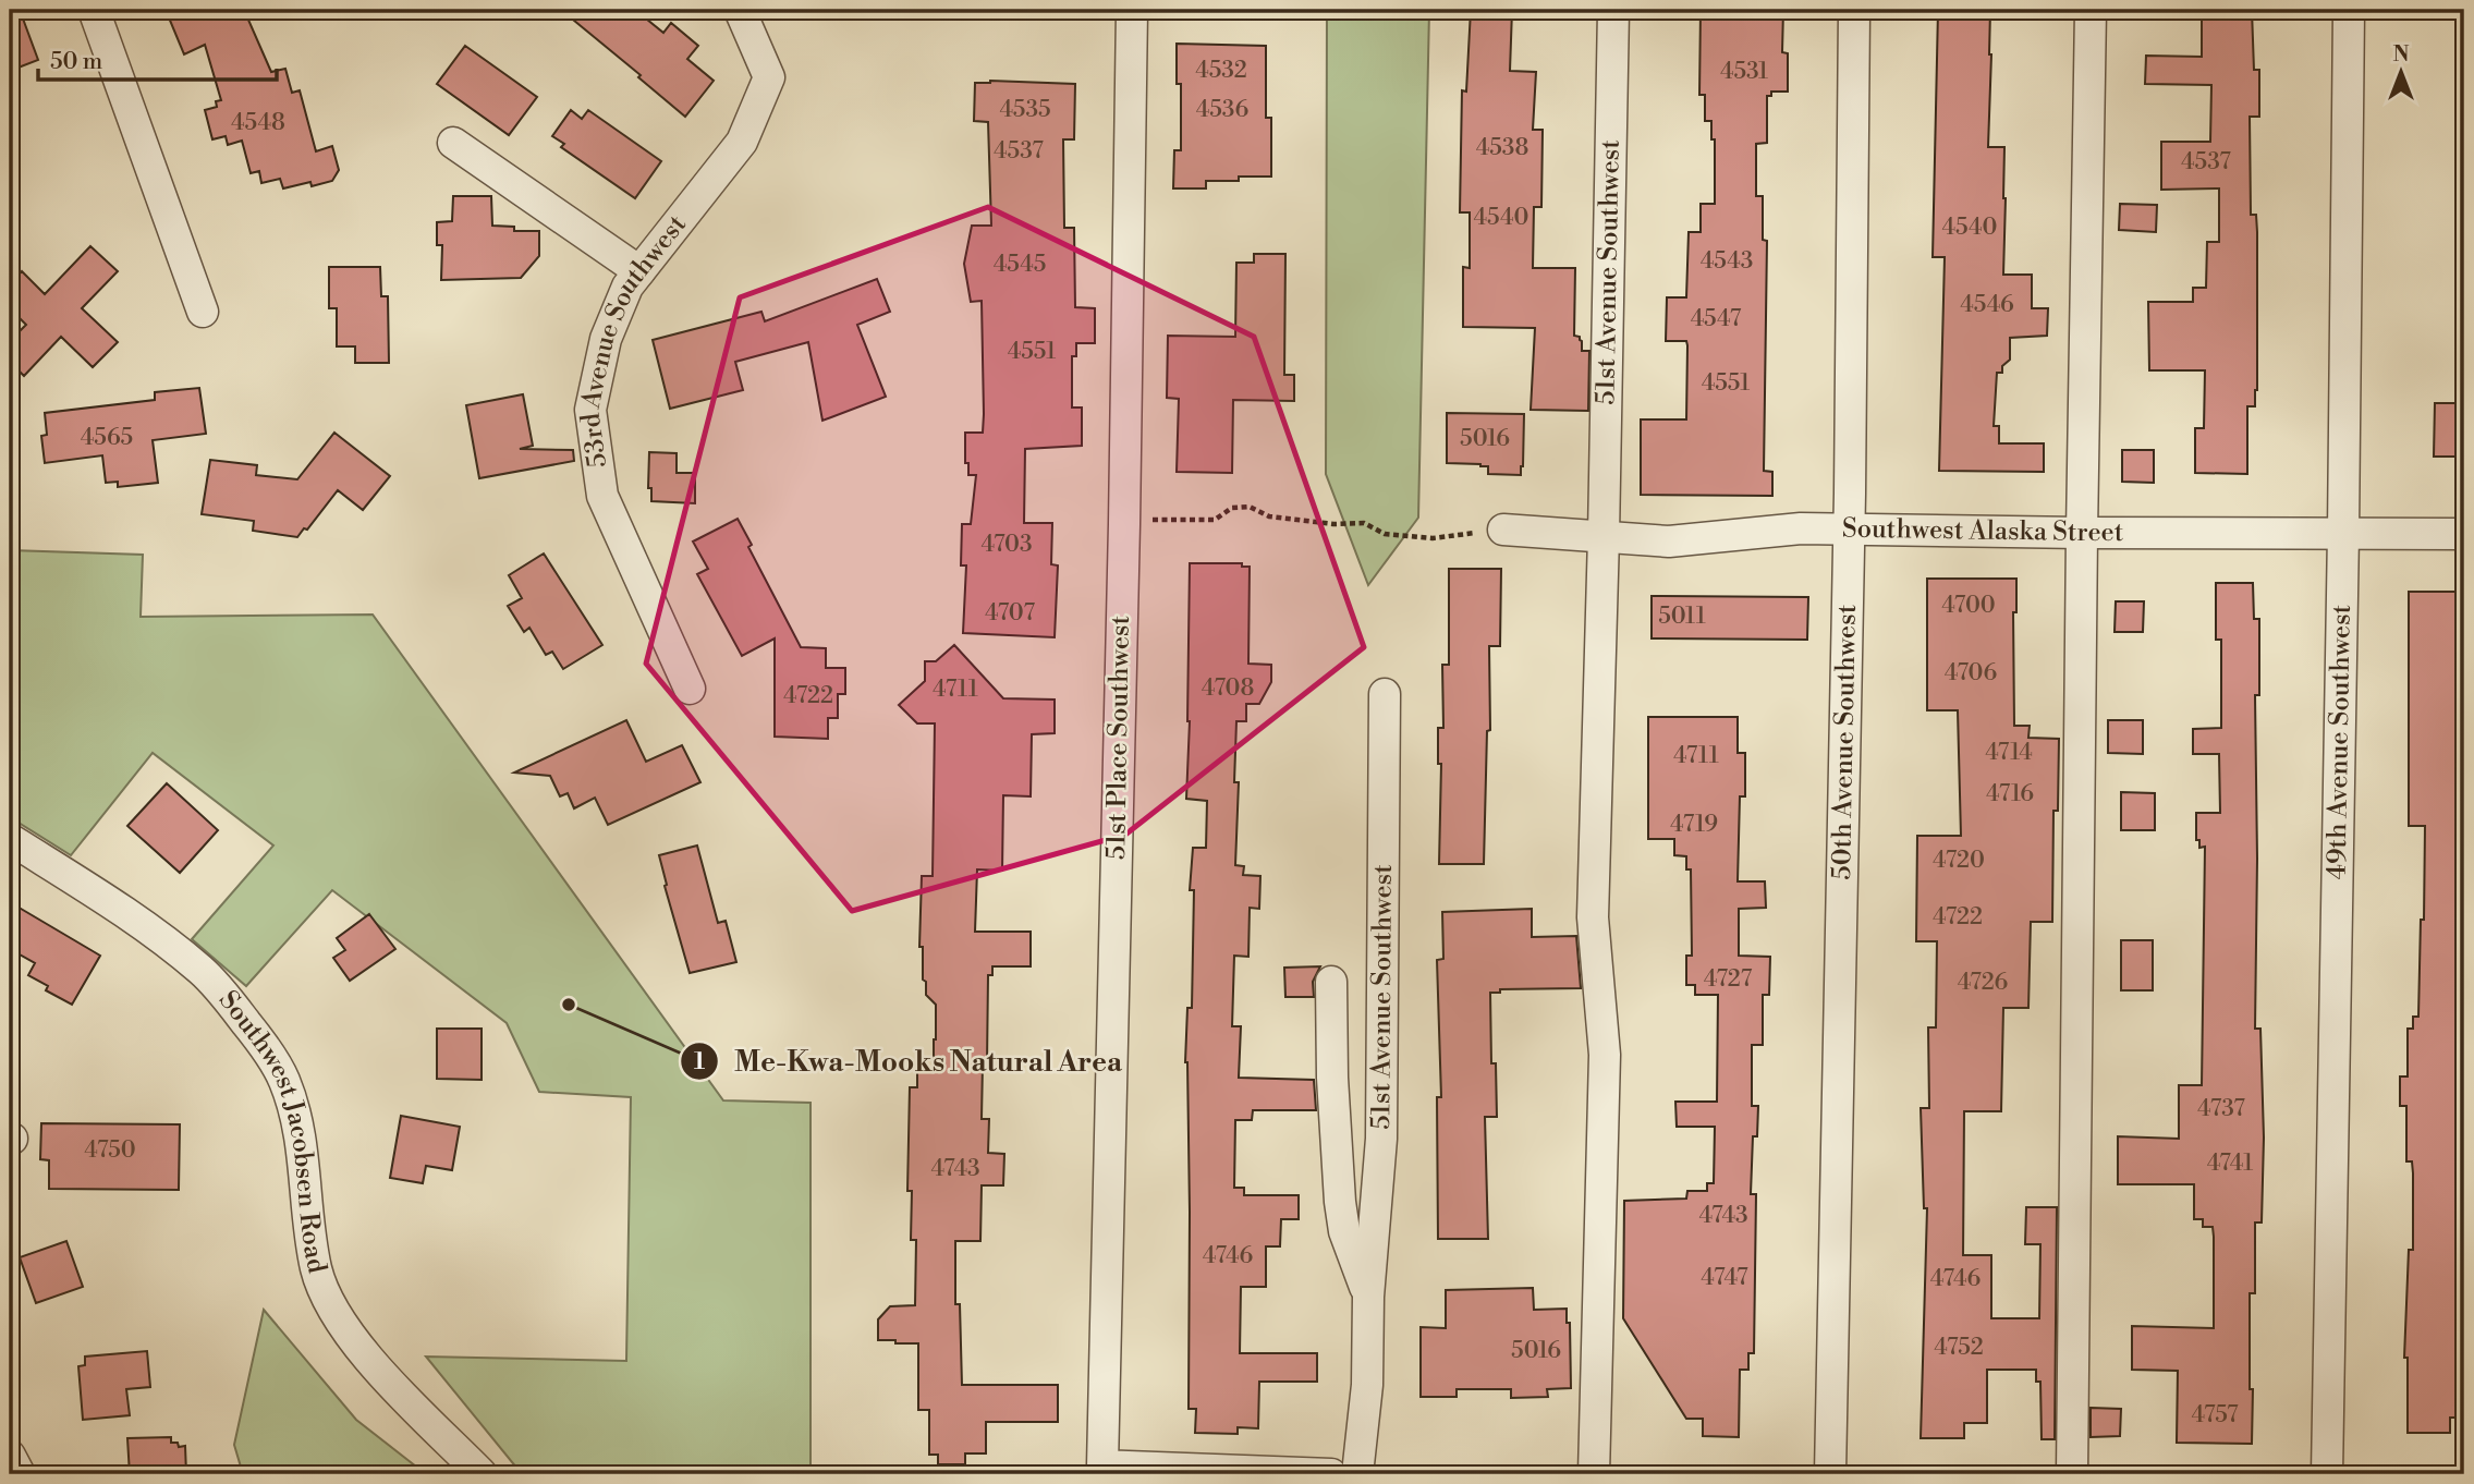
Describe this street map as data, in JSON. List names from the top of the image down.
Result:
{
  "streets": {
    "street": [
      "51st Avenue Southwest",
      "53rd Avenue Southwest",
      "Southwest Alaska Street",
      "51st Place Southwest",
      "50th Avenue Southwest",
      "49th Avenue Southwest",
      "Southwest Jacobsen Road"
    ]
  },
  "crossings": [
    ["51st Avenue Southwest", "Southwest Alaska Street"],
    ["Southwest Alaska Street", "50th Avenue Southwest"],
    ["Southwest Alaska Street", "49th Avenue Southwest"]
  ],
  "places": ["Me-Kwa-Mooks Natural Area"],
  "house_numbers": [
    "4532",
    "4531",
    "4535",
    "4536",
    "4548",
    "4538",
    "4537",
    "4537",
    "4540",
    "4540",
    "4543",
    "4545",
    "4546",
    "4547",
    "4551",
    "4551",
    "4565",
    "5016",
    "4703",
    "4700",
    "4707",
    "5011",
    "4706",
    "4708",
    "4711",
    "4722",
    "4714",
    "4711",
    "4716",
    "4719",
    "4720",
    "4722",
    "4727",
    "4726",
    "4737",
    "4750",
    "4741",
    "4743",
    "4743",
    "4746",
    "4747",
    "4746",
    "4752",
    "5016",
    "4757"
  ],
  "scale_bar": "50 m",
  "north": "top"
}
